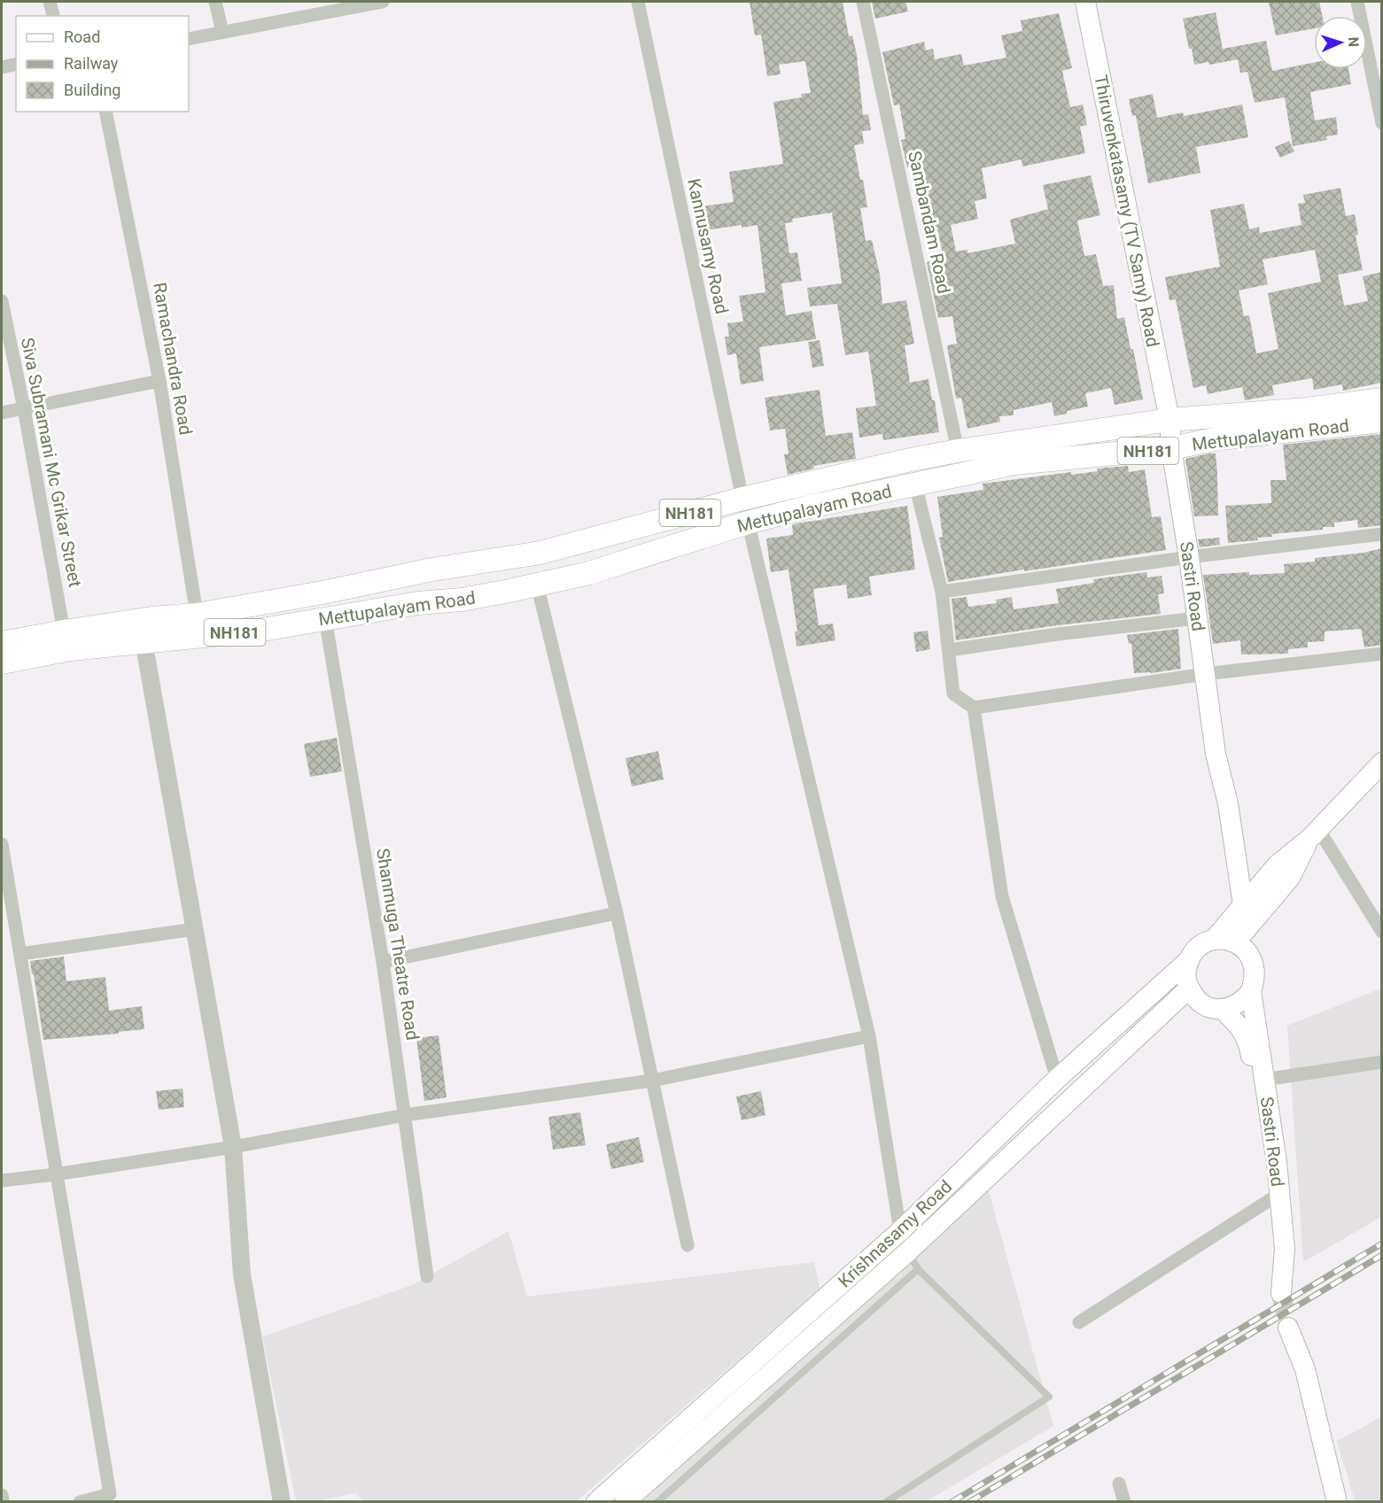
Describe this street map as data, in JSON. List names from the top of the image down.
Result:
{
  "streets": {
    "highway": ["Mettupalayam Road", "NH181"],
    "main road": ["Thiruvenkatasamy (TV Samy) Road", "Sastri Road", "Krishnasamy Road"],
    "street": [
      "Sambandam Road",
      "Kannusamy Road",
      "Ramachandra Road",
      "Siva Subramani Mc Grikar Street",
      "Shanmuga Theatre Road"
    ]
  },
  "crossings": [
    ["Thiruvenkatasamy (TV Samy) Road", "Mettupalayam Road"],
    ["Thiruvenkatasamy (TV Samy) Road", "Sastri Road"],
    ["Sambandam Road", "Mettupalayam Road"],
    ["Kannusamy Road", "Mettupalayam Road"],
    ["Kannusamy Road", "Krishnasamy Road"],
    ["Ramachandra Road", "Mettupalayam Road"],
    ["Mettupalayam Road", "Siva Subramani Mc Grikar Street"],
    ["Mettupalayam Road", "Sastri Road"],
    ["Mettupalayam Road", "Shanmuga Theatre Road"],
    ["Sastri Road", "Krishnasamy Road"]
  ],
  "legend": ["Road", "Railway", "Building"],
  "north": "right"
}
